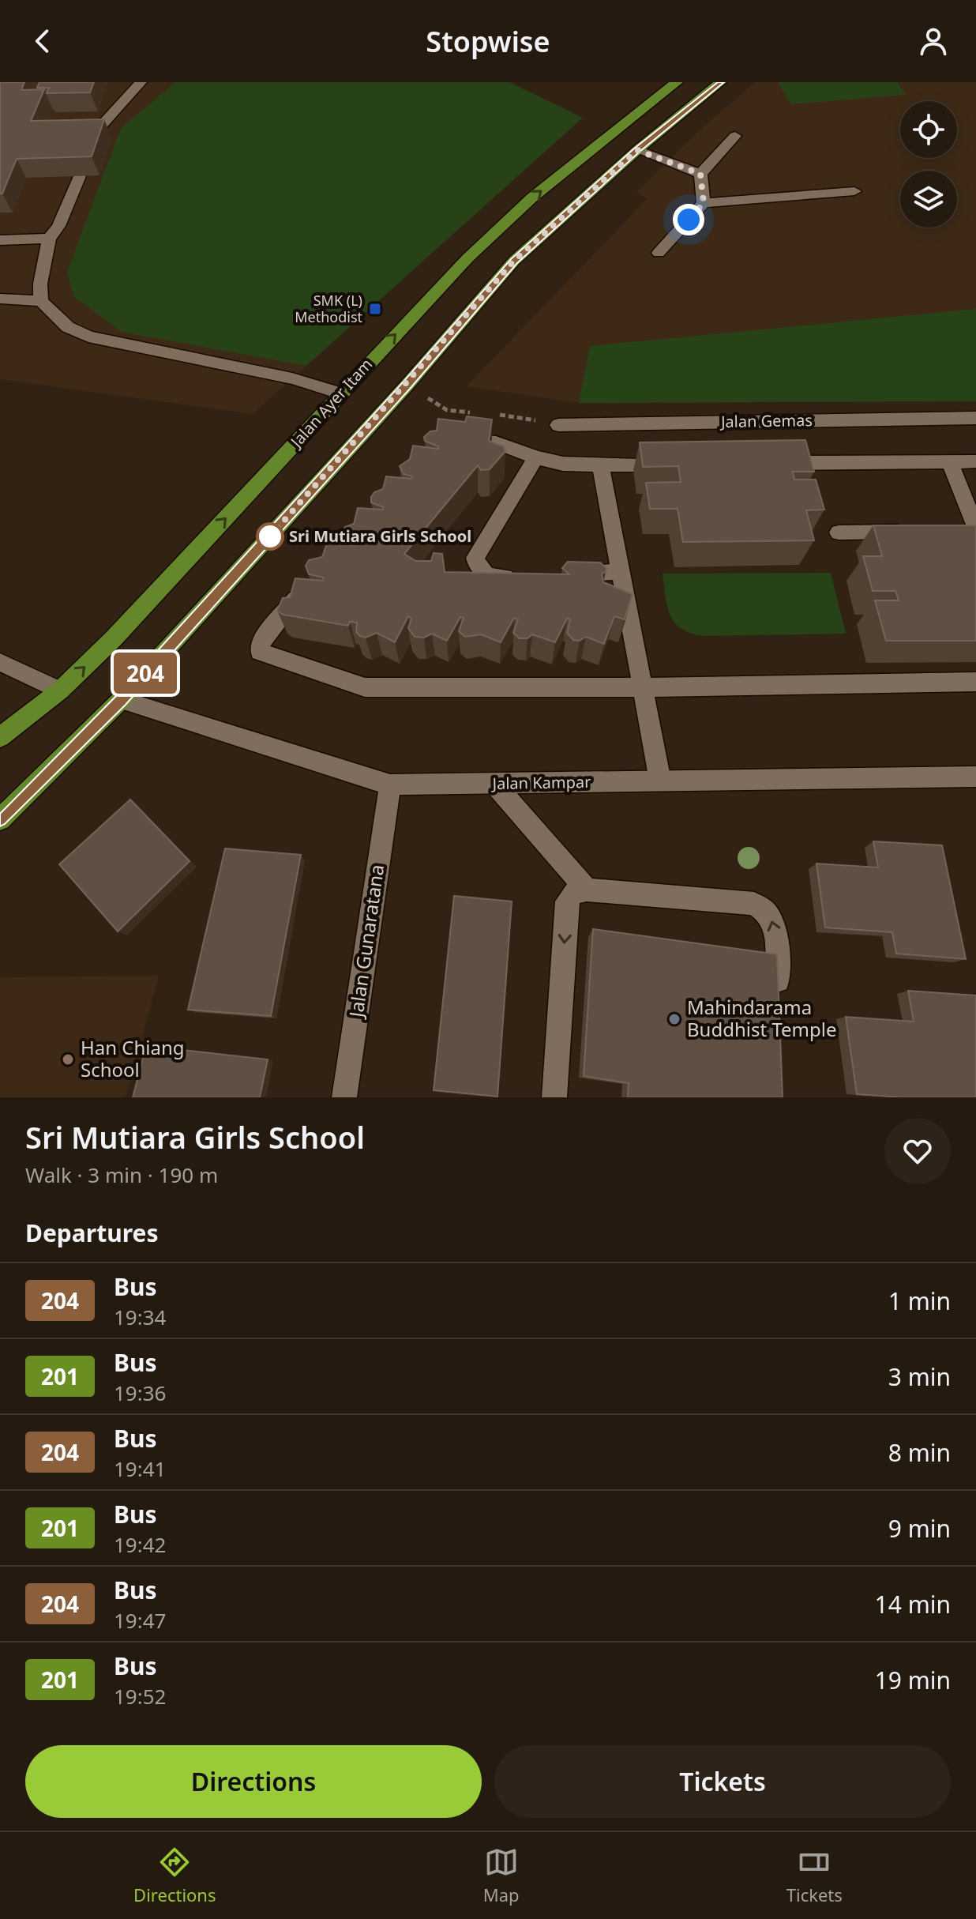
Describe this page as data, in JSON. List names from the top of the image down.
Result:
{
  "streets": {
    "main road": ["Jalan Ayer Itam"],
    "street": ["Jalan Gemas", "Jalan Kampar", "Jalan Gunaratana"]
  },
  "crossings": [
    ["Jalan Kampar", "Jalan Gunaratana"]
  ],
  "places": {
    "transit": ["SMK (L) Methodist"],
    "other": ["Sri Mutiara Girls School", "Mahindarama Buddhist Temple", "Han Chiang School"]
  },
  "lines": ["bus line 204"],
  "page": {
    "header": "Stopwise",
    "on_map": "204",
    "heading": [
      ["Sri Mutiara Girls School", "Walk · 3 min · 190 m"],
      "Departures"
    ],
    "list": [
      {
        "mark": "204",
        "name": "Bus",
        "note": "19:34",
        "value": "1 min"
      },
      {
        "mark": "201",
        "name": "Bus",
        "note": "19:36",
        "value": "3 min"
      },
      {
        "mark": "204",
        "name": "Bus",
        "note": "19:41",
        "value": "8 min"
      },
      {
        "mark": "201",
        "name": "Bus",
        "note": "19:42",
        "value": "9 min"
      },
      {
        "mark": "204",
        "name": "Bus",
        "note": "19:47",
        "value": "14 min"
      },
      {
        "mark": "201",
        "name": "Bus",
        "note": "19:52",
        "value": "19 min"
      }
    ],
    "buttons": ["Directions", "Tickets"],
    "tabs": ["Directions", "Map", "Tickets"]
  }
}
